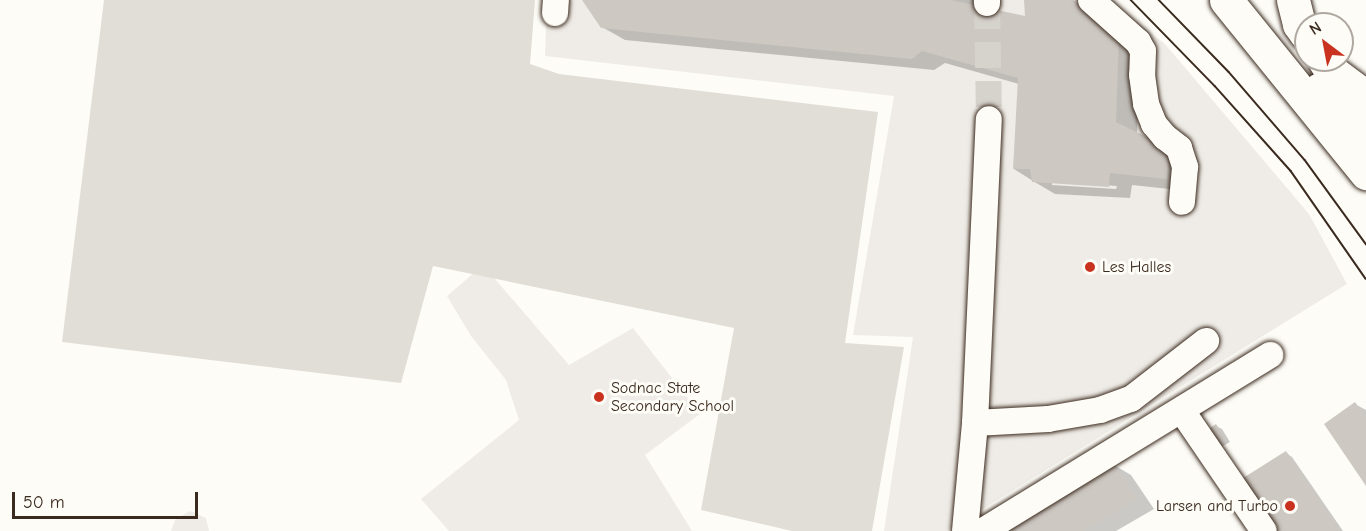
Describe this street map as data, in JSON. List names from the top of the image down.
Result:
{
  "places": ["Les Halles", "Sodnac State Secondary School", "Larsen and Turbo"],
  "scale_bar": "50 m",
  "north": "top left"
}
